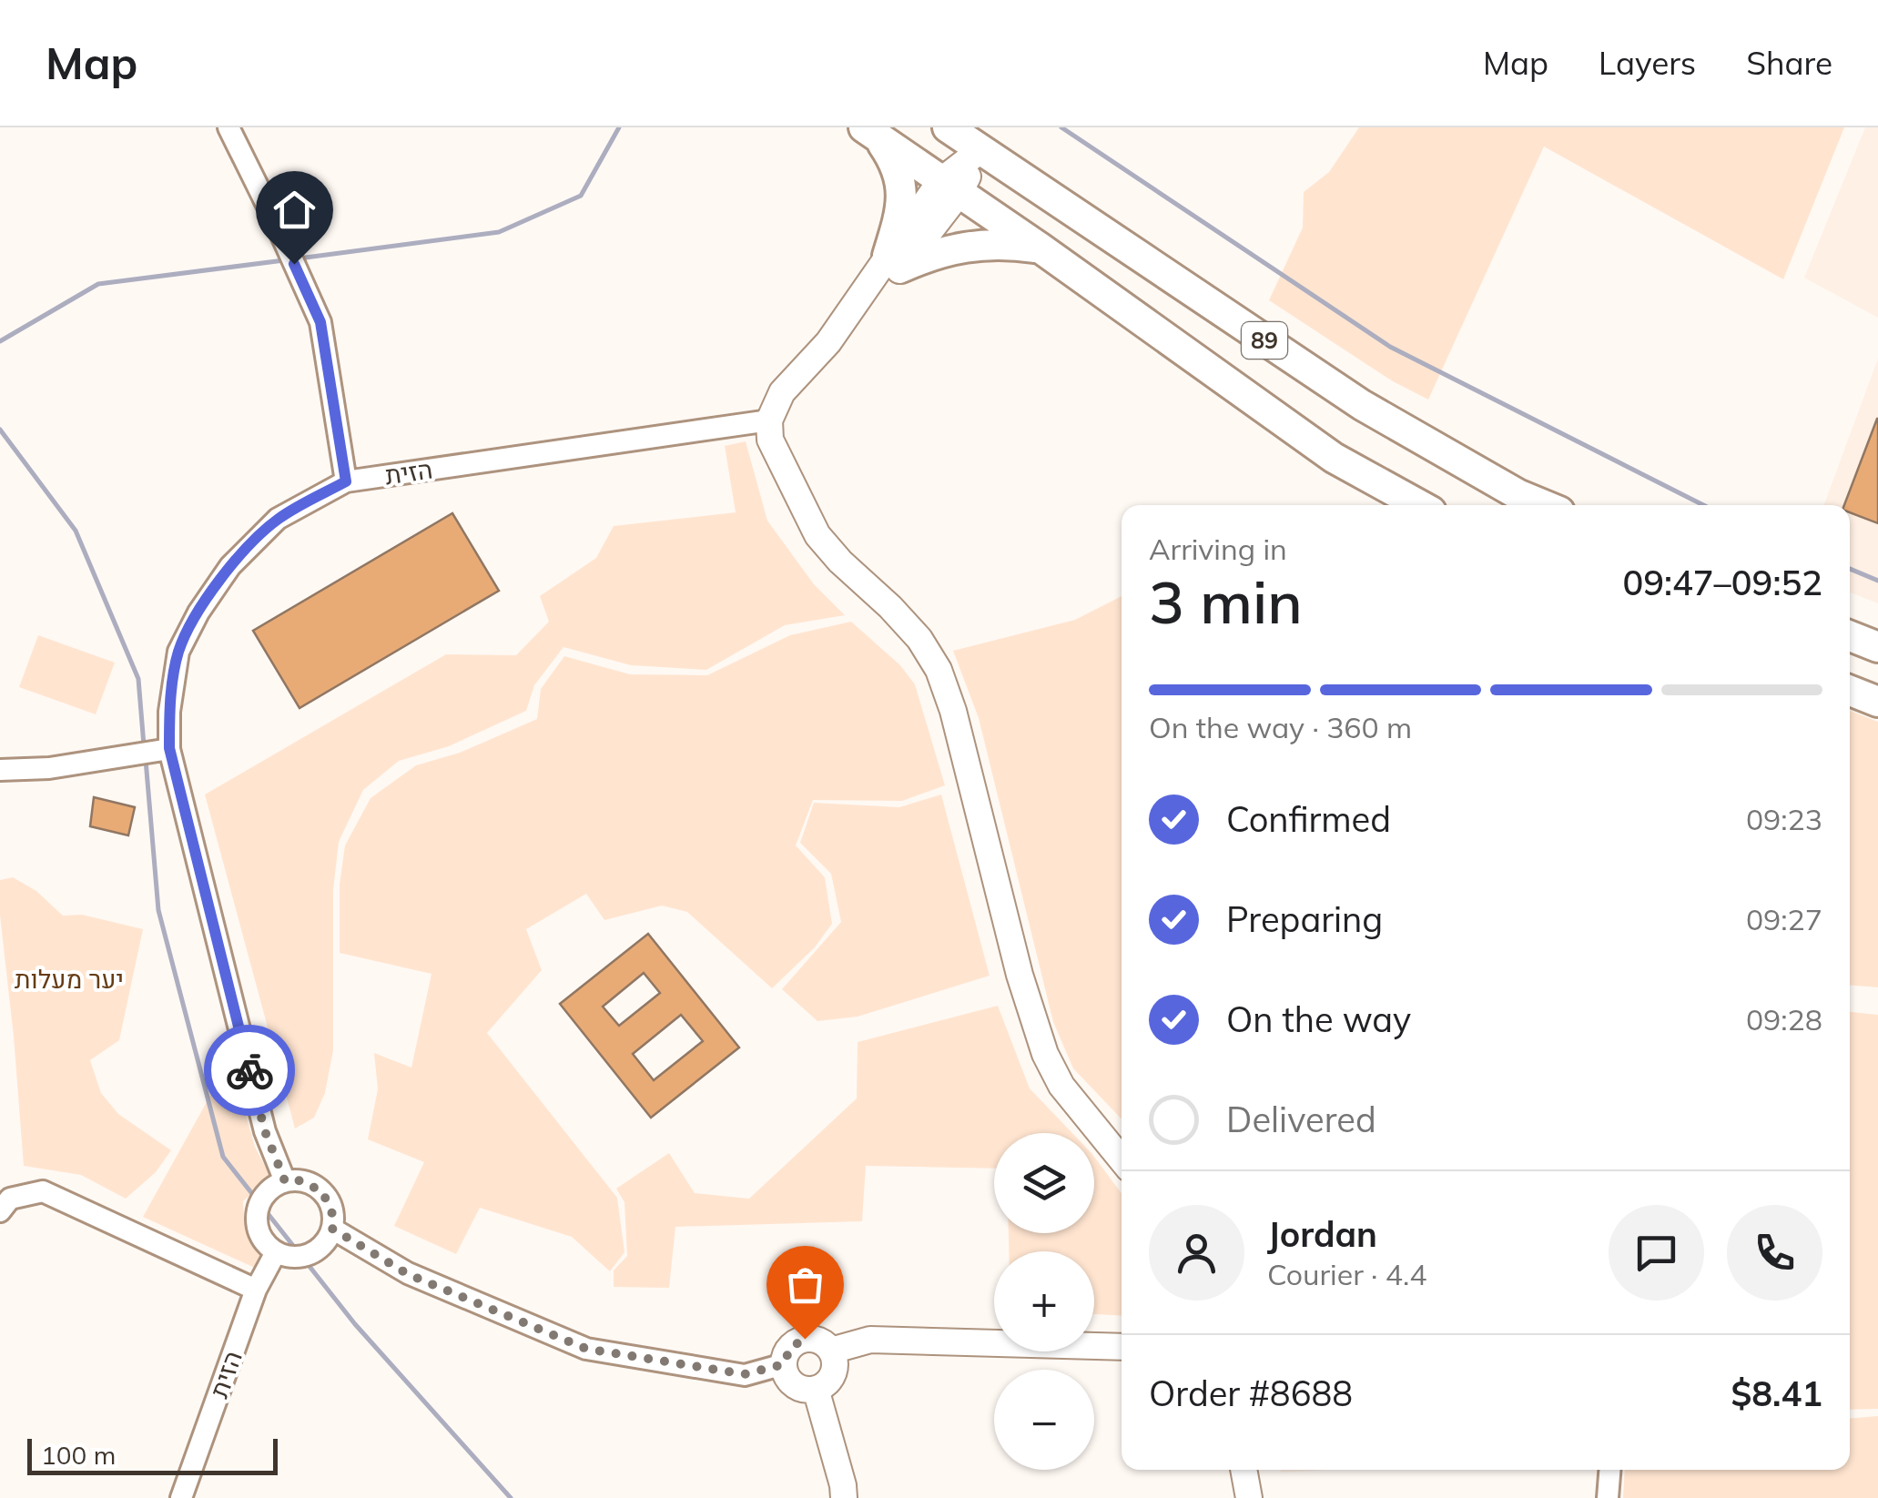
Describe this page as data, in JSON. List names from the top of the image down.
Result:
{
  "streets": {
    "highway": ["89"],
    "street": ["הזית"]
  },
  "parks": ["יער מעלות"],
  "scale_bar": "100 m",
  "page": {
    "header": "Map",
    "nav": ["Map", "Layers", "Share"],
    "heading": ["3 min", "Arriving in", "09:47–09:52"],
    "panel": [
      "Jordan",
      "Courier · 4.4",
      "Order #8688",
      "$8.41"
    ],
    "bar": "On the way · 360 m",
    "list": [
      ["Confirmed", "09:23"],
      ["Preparing", "09:27"],
      ["On the way", "09:28"],
      "Delivered"
    ],
    "map_buttons": ["+", "−"],
    "scale": "100 m"
  }
}
